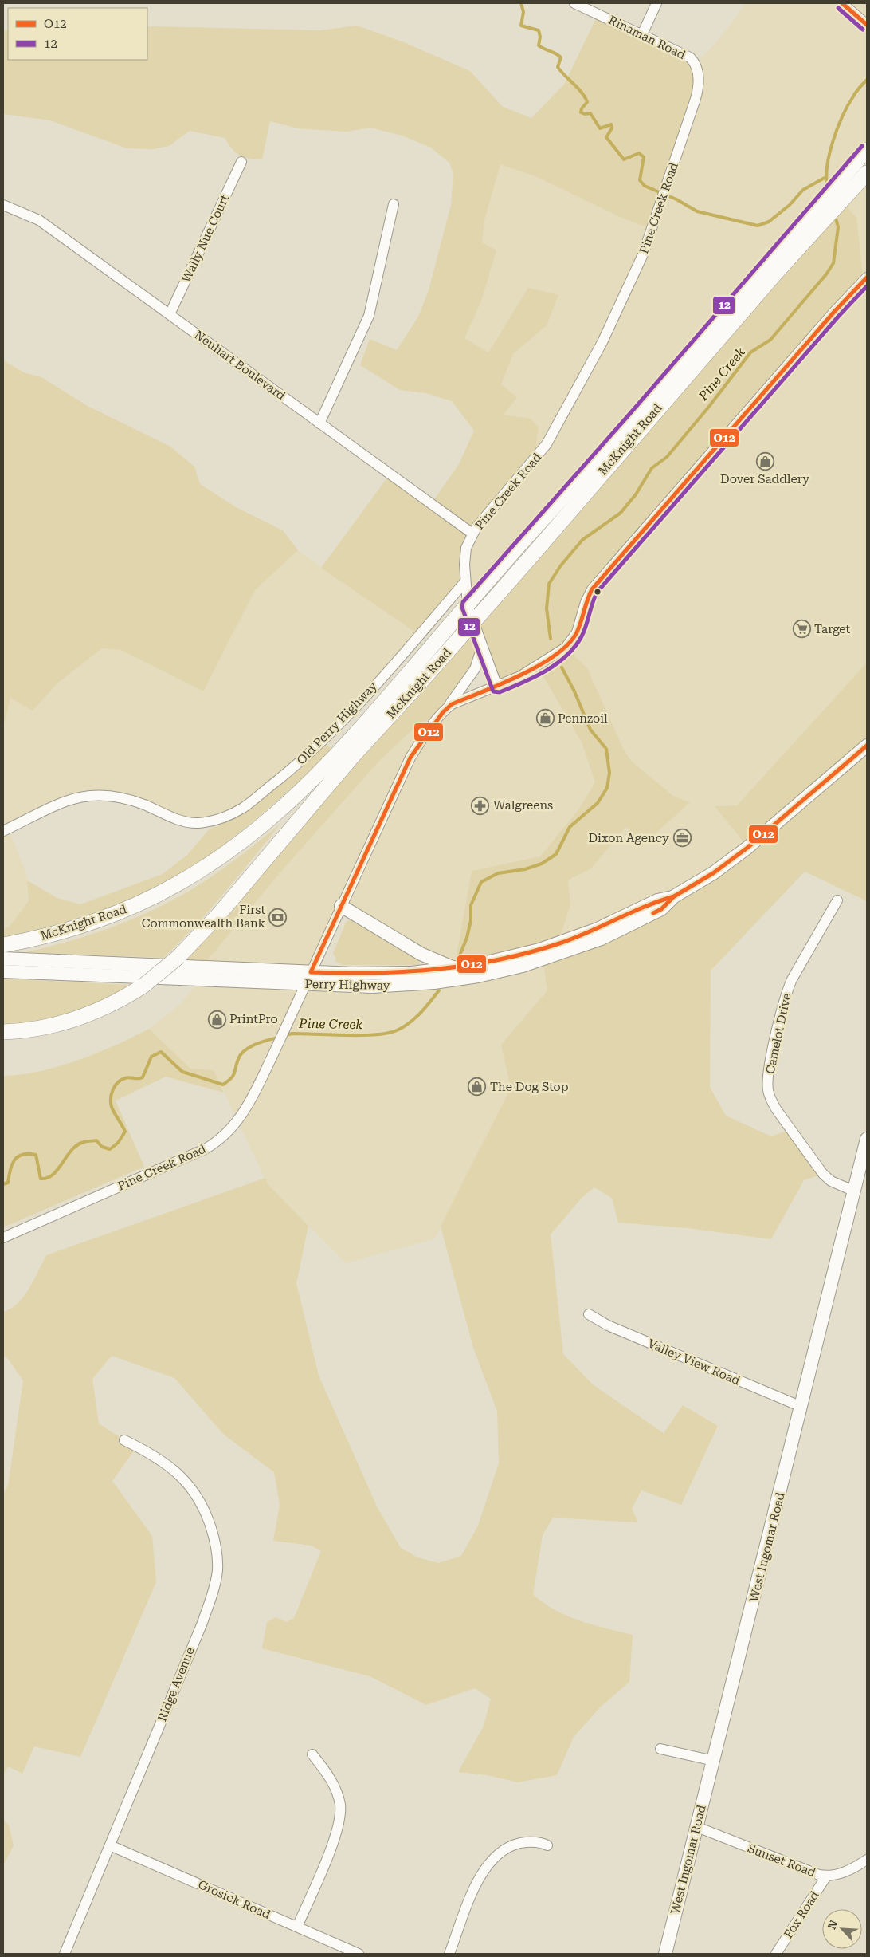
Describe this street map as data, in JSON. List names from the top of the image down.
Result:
{
  "streets": {
    "highway": ["McKnight Road"],
    "main road": ["Perry Highway", "West Ingomar Road"],
    "street": [
      "Rinaman Road",
      "Pine Creek Road",
      "Wally Nue Court",
      "Neuhart Boulevard",
      "Old Perry Highway",
      "Camelot Drive",
      "Valley View Road",
      "Ridge Avenue",
      "Sunset Road",
      "Grosick Road",
      "Fox Road"
    ]
  },
  "crossings": [
    ["Rinaman Road", "Pine Creek Road"],
    ["Pine Creek Road", "Neuhart Boulevard"],
    ["Pine Creek Road", "McKnight Road"],
    ["Pine Creek Road", "Old Perry Highway"],
    ["Pine Creek Road", "Perry Highway"],
    ["Wally Nue Court", "Neuhart Boulevard"],
    ["Camelot Drive", "West Ingomar Road"],
    ["Valley View Road", "West Ingomar Road"],
    ["West Ingomar Road", "Sunset Road"],
    ["Ridge Avenue", "Grosick Road"],
    ["Sunset Road", "Fox Road"]
  ],
  "water": ["Pine Creek"],
  "places": {
    "shop": [
      "Dover Saddlery",
      "Pennzoil",
      "PrintPro",
      "The Dog Stop"
    ],
    "supermarket": ["Target"],
    "pharmacy": ["Walgreens"],
    "office": ["Dixon Agency"],
    "bank": ["First Commonwealth Bank"]
  },
  "lines": ["transit line O12", "transit line 12"],
  "legend": ["O12", "12"],
  "north": "top left"
}
